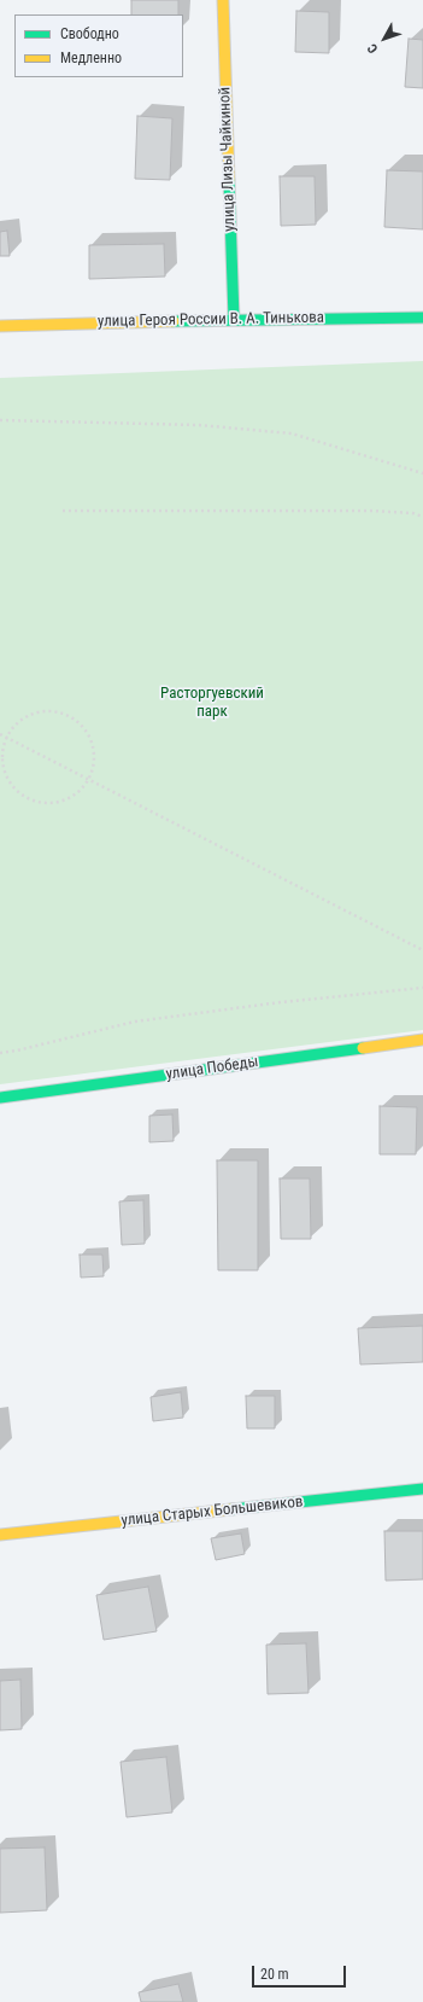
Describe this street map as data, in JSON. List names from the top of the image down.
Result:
{
  "streets": {
    "street": [
      "улица Лизы Чайкиной",
      "улица Героя России В. А. Тинькова",
      "улица Победы",
      "улица Старых Большевиков"
    ]
  },
  "crossings": [
    ["улица Лизы Чайкиной", "улица Героя России В. А. Тинькова"]
  ],
  "parks": ["Расторгуевский парк"],
  "legend": ["Свободно", "Медленно"],
  "scale_bar": "20 m",
  "north": "bottom left"
}
